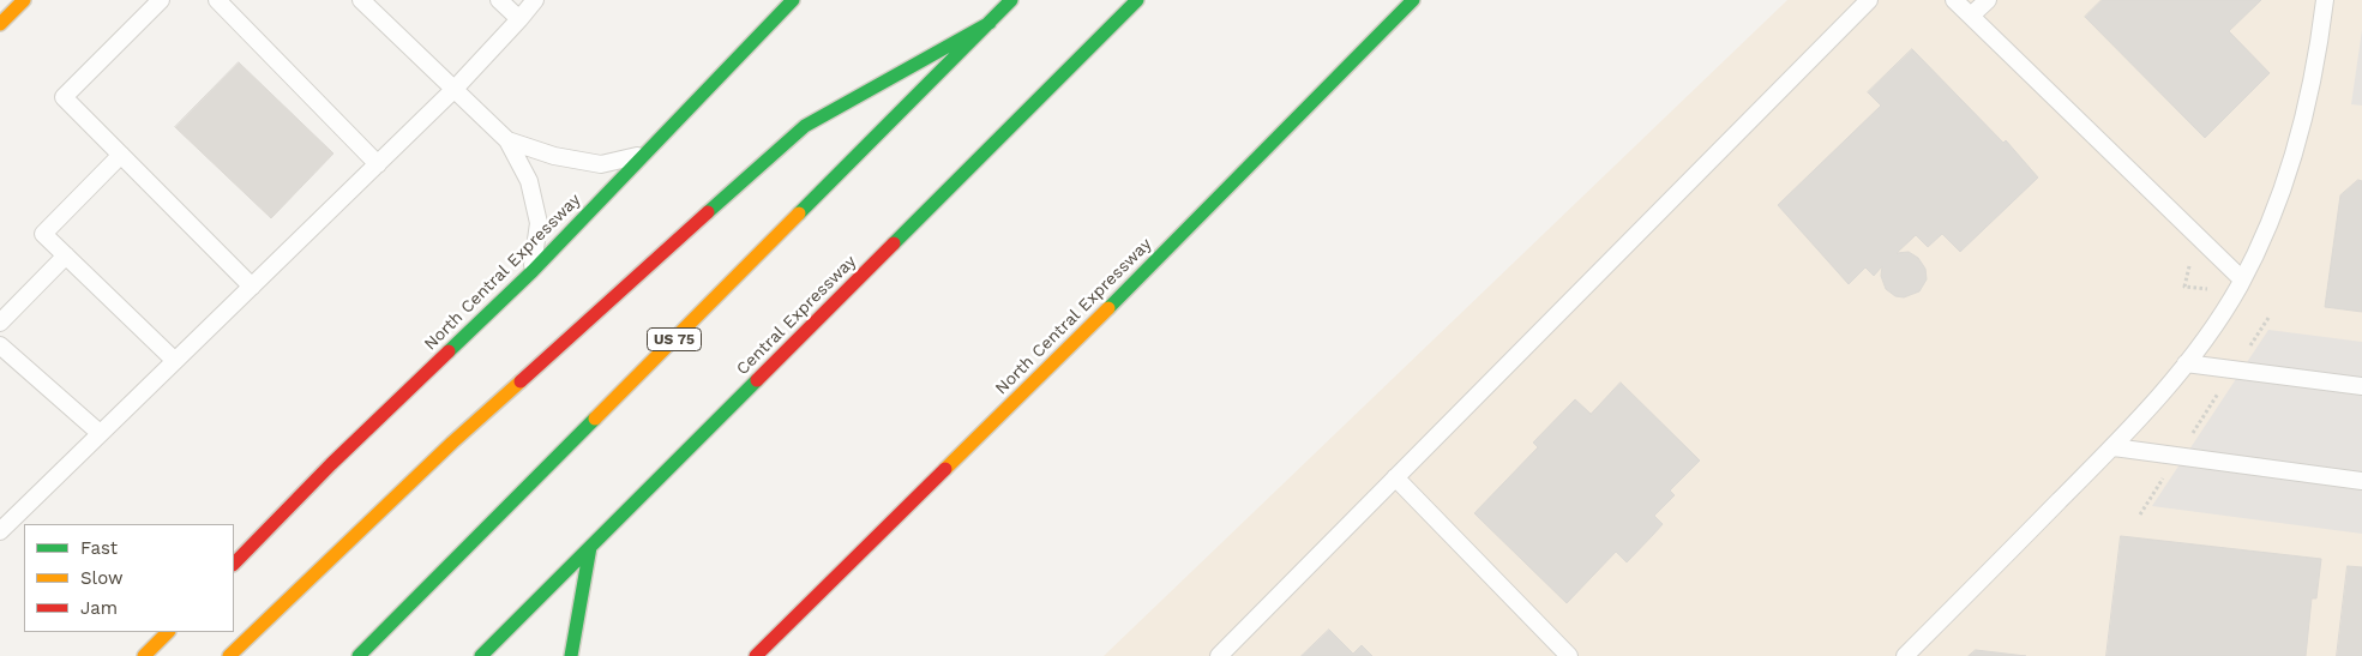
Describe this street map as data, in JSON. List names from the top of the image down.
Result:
{
  "streets": {
    "main road": ["North Central Expressway", "Central Expressway", "US 75"]
  },
  "legend": ["Fast", "Slow", "Jam"]
}
